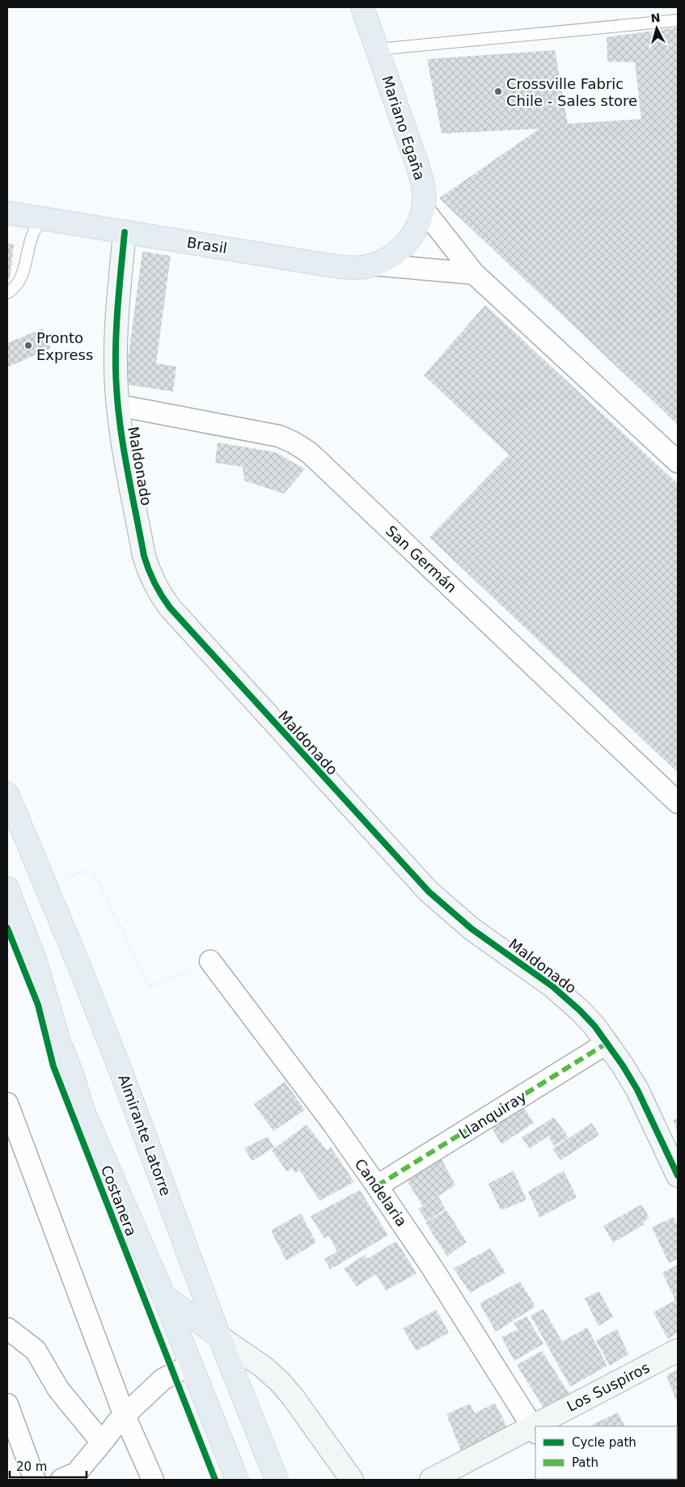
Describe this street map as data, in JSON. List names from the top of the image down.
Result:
{
  "streets": {
    "main road": ["Mariano Egaña", "Brasil", "Almirante Latorre"],
    "street": [
      "Maldonado",
      "San Germán",
      "Llanquiray",
      "Candelaria",
      "Los Suspiros"
    ],
    "cycle path": ["Costanera"]
  },
  "crossings": [
    ["Mariano Egaña", "Brasil"],
    ["Brasil", "Maldonado"],
    ["Maldonado", "San Germán"],
    ["Maldonado", "Llanquiray"],
    ["Llanquiray", "Candelaria"],
    ["Candelaria", "Los Suspiros"]
  ],
  "places": ["Crossville Fabric Chile - Sales store", "Pronto Express"],
  "legend": ["Cycle path", "Path"],
  "scale_bar": "20 m",
  "north": "top"
}
